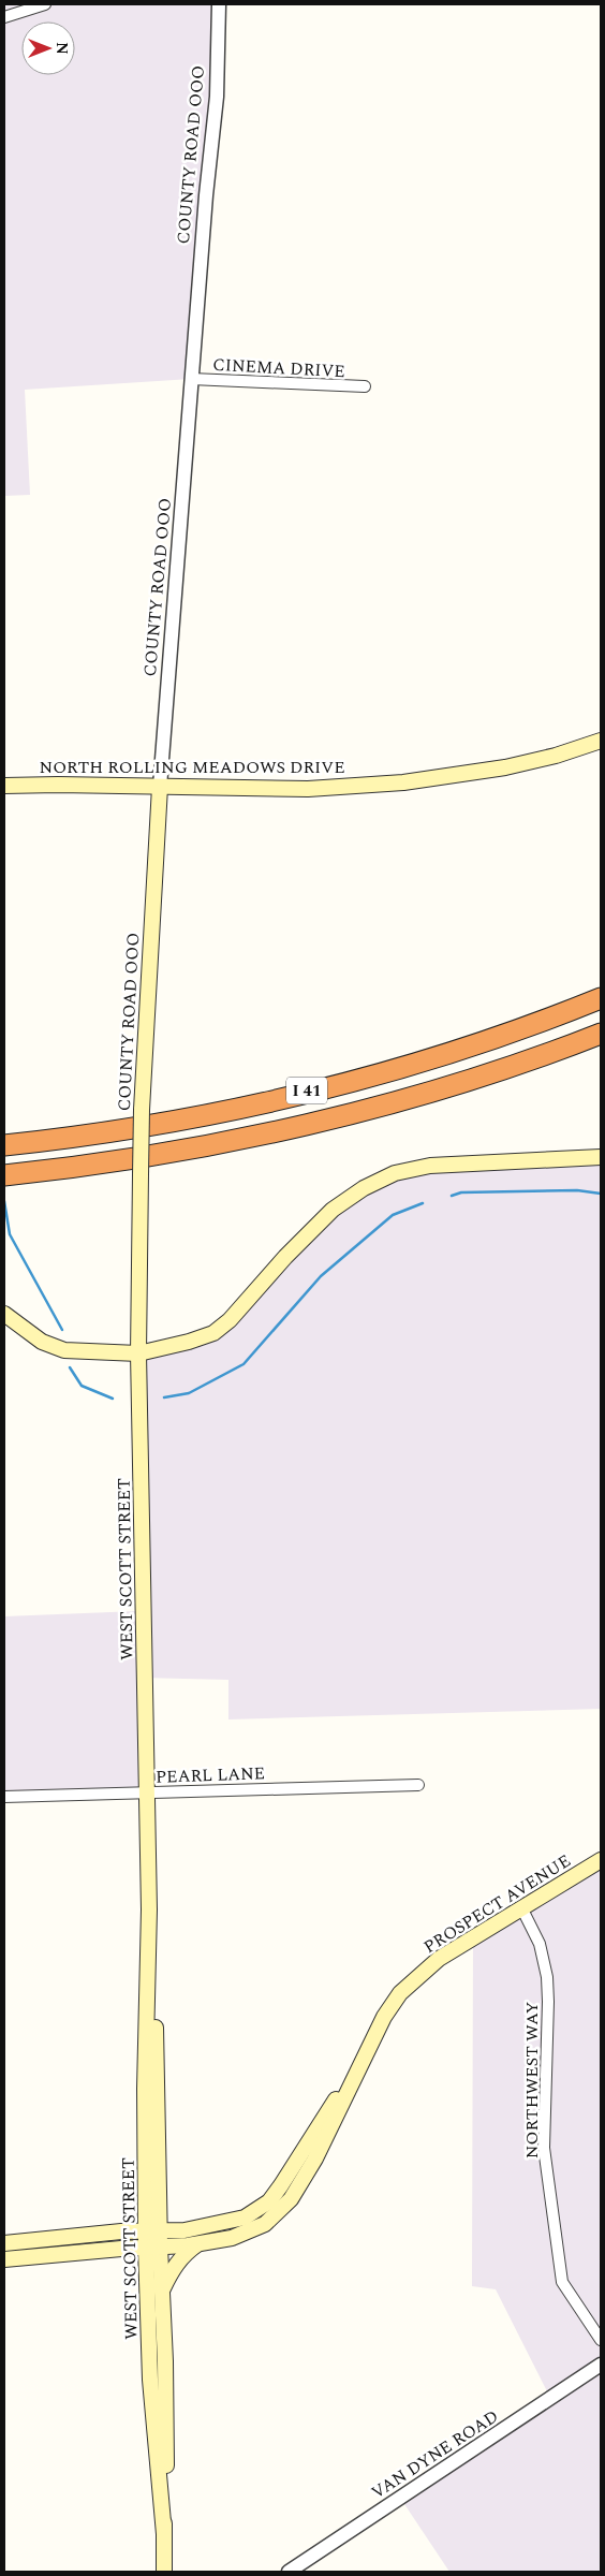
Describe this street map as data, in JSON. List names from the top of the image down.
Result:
{
  "streets": {
    "highway": ["I 41"],
    "main road": [
      "COUNTY ROAD OOO",
      "NORTH ROLLING MEADOWS DRIVE",
      "WEST SCOTT STREET",
      "PROSPECT AVENUE"
    ],
    "street": [
      "CINEMA DRIVE",
      "PEARL LANE",
      "NORTHWEST WAY",
      "VAN DYNE ROAD"
    ]
  },
  "crossings": [
    ["COUNTY ROAD OOO", "CINEMA DRIVE"],
    ["COUNTY ROAD OOO", "NORTH ROLLING MEADOWS DRIVE"],
    ["COUNTY ROAD OOO", "WEST SCOTT STREET"],
    ["WEST SCOTT STREET", "PEARL LANE"],
    ["PROSPECT AVENUE", "NORTHWEST WAY"]
  ],
  "north": "right"
}
